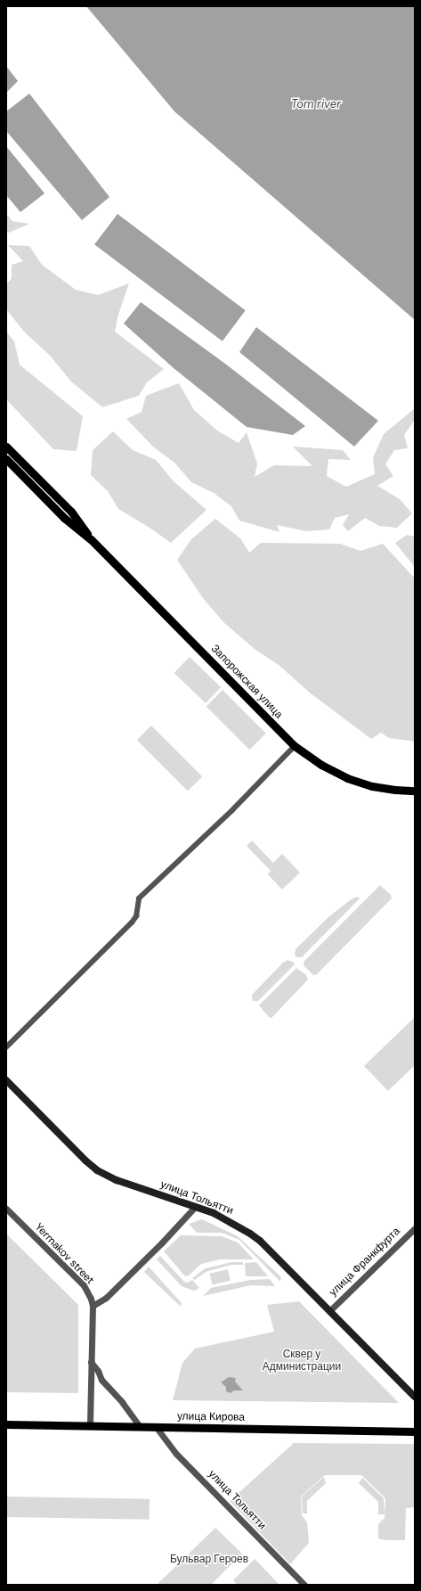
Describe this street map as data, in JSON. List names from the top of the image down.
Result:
{
  "streets": {
    "main road": ["Запорожская улица", "улица Тольятти", "улица Кирова"],
    "street": ["Yermakov street", "улица Франкфурта"]
  },
  "crossings": [
    ["улица Тольятти", "улица Франкфурта"],
    ["улица Тольятти", "улица Кирова"],
    ["Yermakov street", "улица Кирова"]
  ],
  "water": ["Tom river"],
  "parks": ["Сквер у Администрации", "Бульвар Героев"]
}
